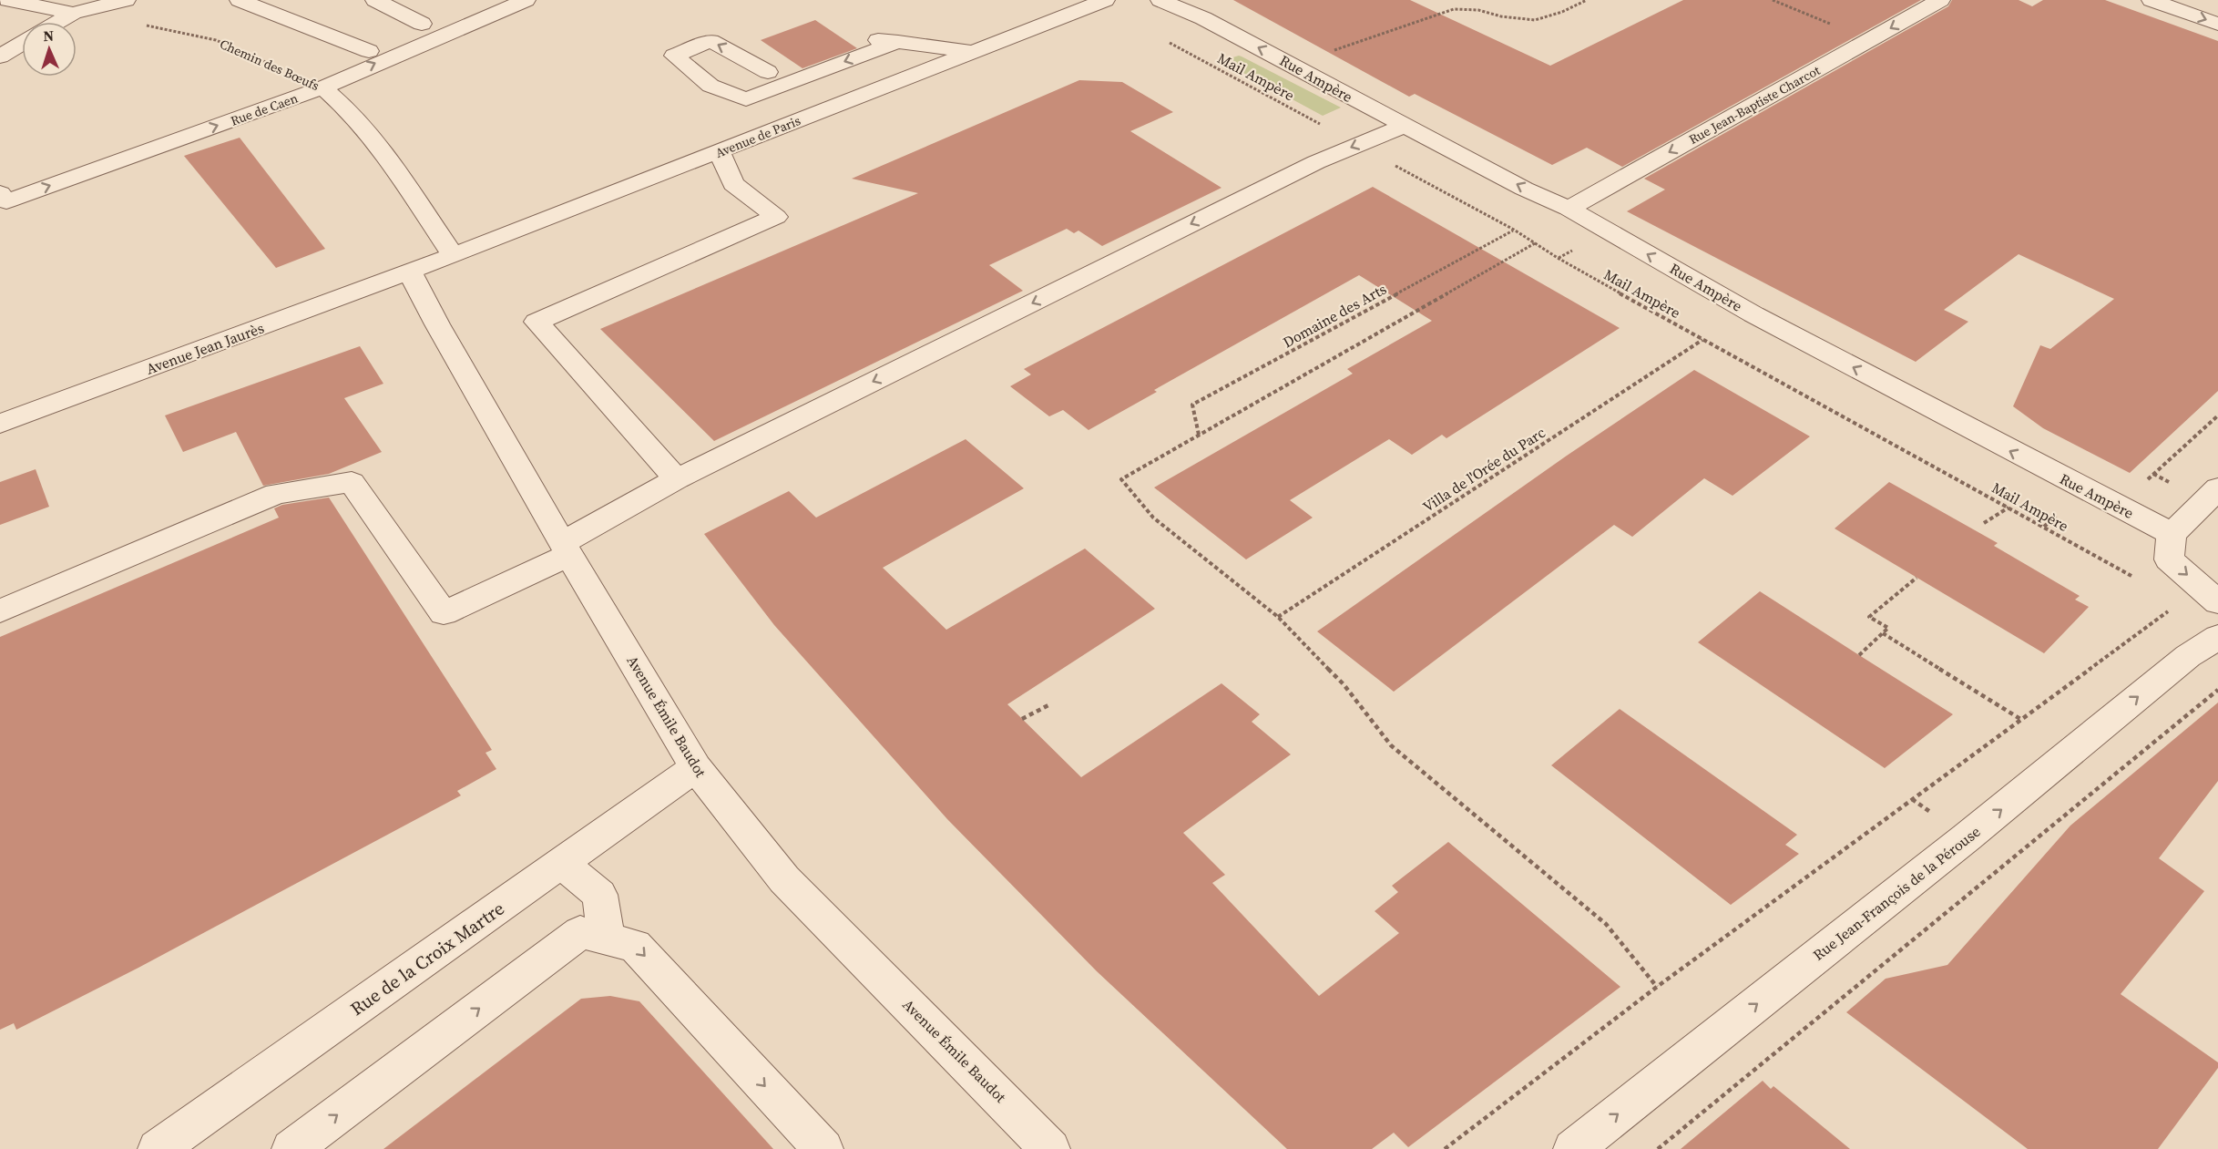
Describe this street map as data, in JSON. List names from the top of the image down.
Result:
{
  "streets": {
    "street": [
      "Chemin des Bœufs",
      "Rue Ampère",
      "Rue Jean-Baptiste Charcot",
      "Rue de Caen",
      "Avenue de Paris",
      "Avenue Jean Jaurès",
      "Avenue Émile Baudot",
      "Rue Jean-François de la Pérouse",
      "Rue de la Croix Martre"
    ],
    "path": ["Mail Ampère", "Domaine des Arts", "Villa de l'Orée du Parc"]
  },
  "crossings": [
    ["Chemin des Bœufs", "Rue de Caen"],
    ["Chemin des Bœufs", "Avenue de Paris"],
    ["Mail Ampère", "Domaine des Arts"],
    ["Mail Ampère", "Villa de l'Orée du Parc"],
    ["Rue Ampère", "Rue Jean-Baptiste Charcot"],
    ["Avenue de Paris", "Avenue Jean Jaurès"],
    ["Avenue de Paris", "Avenue Émile Baudot"],
    ["Avenue Jean Jaurès", "Avenue Émile Baudot"],
    ["Avenue Émile Baudot", "Rue de la Croix Martre"]
  ],
  "one_way": [
    "Rue Ampère",
    "Rue Jean-Baptiste Charcot",
    "Rue de Caen",
    "Rue Jean-François de la Pérouse"
  ],
  "north": "top"
}
